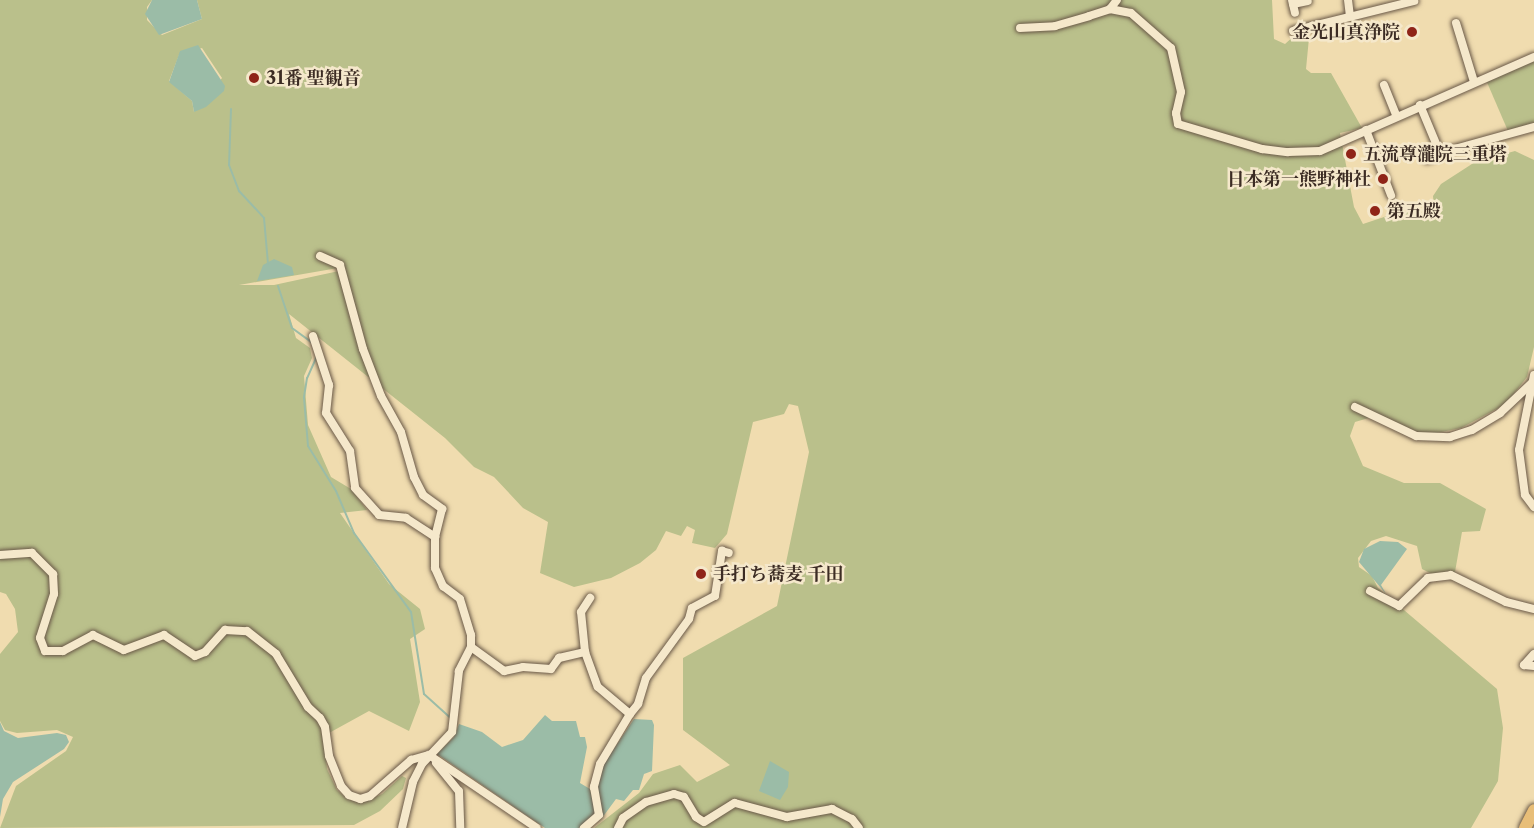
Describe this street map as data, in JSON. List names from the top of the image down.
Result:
{
  "places": [
    "金光山真浄院",
    "31番 聖観音",
    "五流尊瀧院三重塔",
    "日本第一熊野神社",
    "第五殿",
    "手打ち蕎麦 千田"
  ]
}
